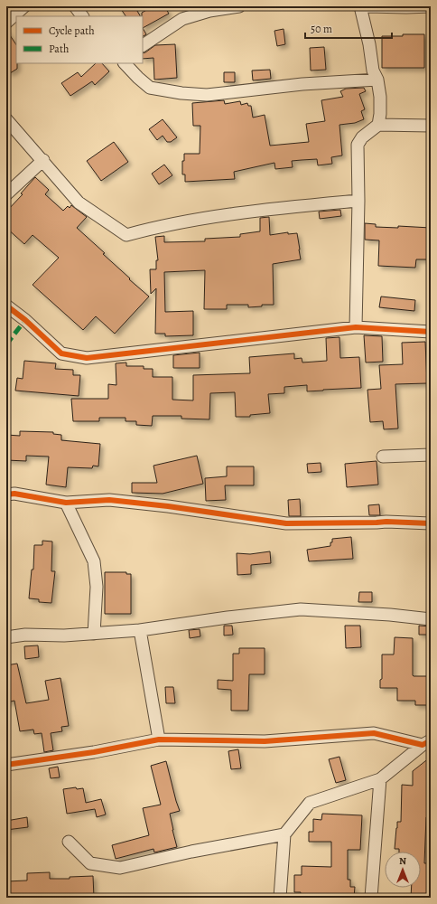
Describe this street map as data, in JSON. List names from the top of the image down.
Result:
{
  "legend": ["Cycle path", "Path"],
  "scale_bar": "50 m",
  "north": "top"
}
